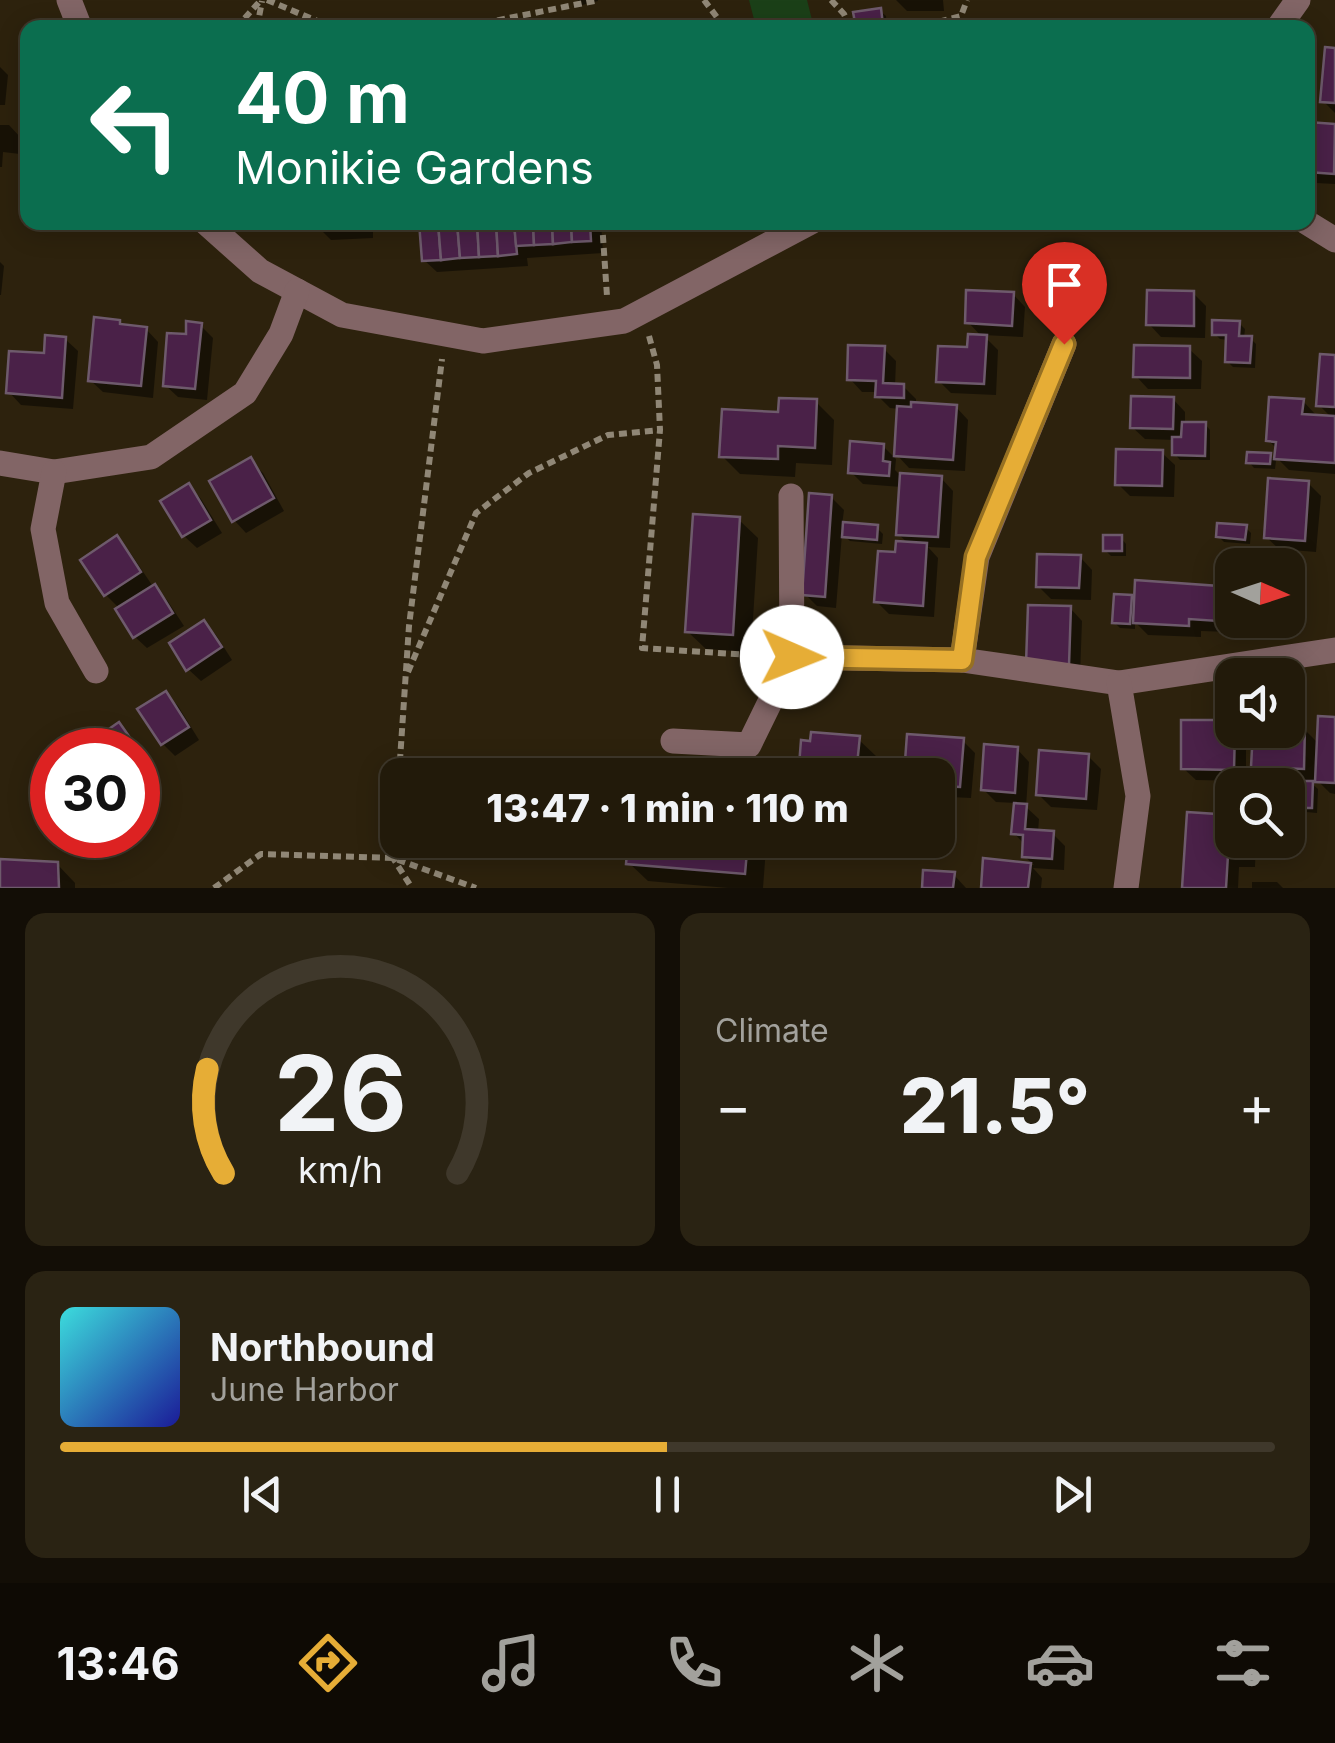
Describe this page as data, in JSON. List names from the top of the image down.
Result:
{
  "north": "right",
  "page": {
    "turn": ["40 m", "Monikie Gardens"],
    "limit": "30",
    "trip": "13:47 · 1 min · 110 m",
    "tile": "Climate",
    "heat": ["−", "21.5°", "+"],
    "song": ["Northbound", "June Harbor"],
    "tabs": "13:46",
    "gauge": ["26", "km/h"]
  }
}
